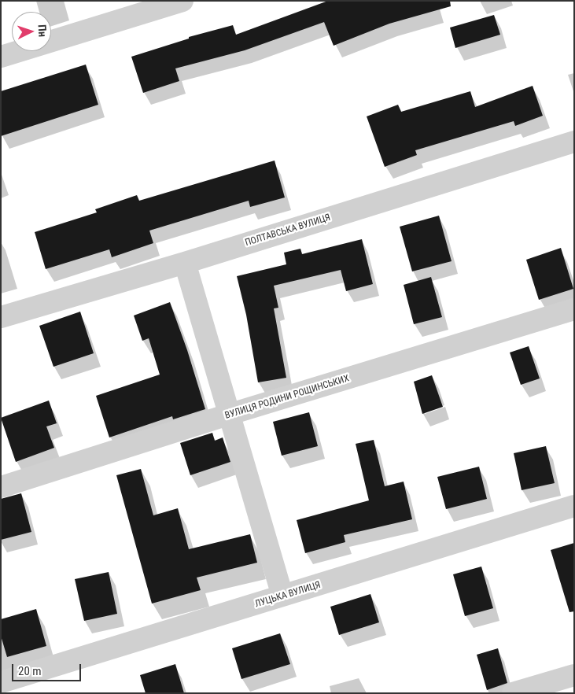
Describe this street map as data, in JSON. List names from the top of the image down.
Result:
{
  "streets": {
    "street": ["ПОЛТАВСЬКА ВУЛИЦЯ", "ВУЛИЦЯ РОДИНИ РОЩИНСЬКИХ", "ЛУЦЬКА ВУЛИЦЯ"]
  },
  "scale_bar": "20 m",
  "north": "right"
}
